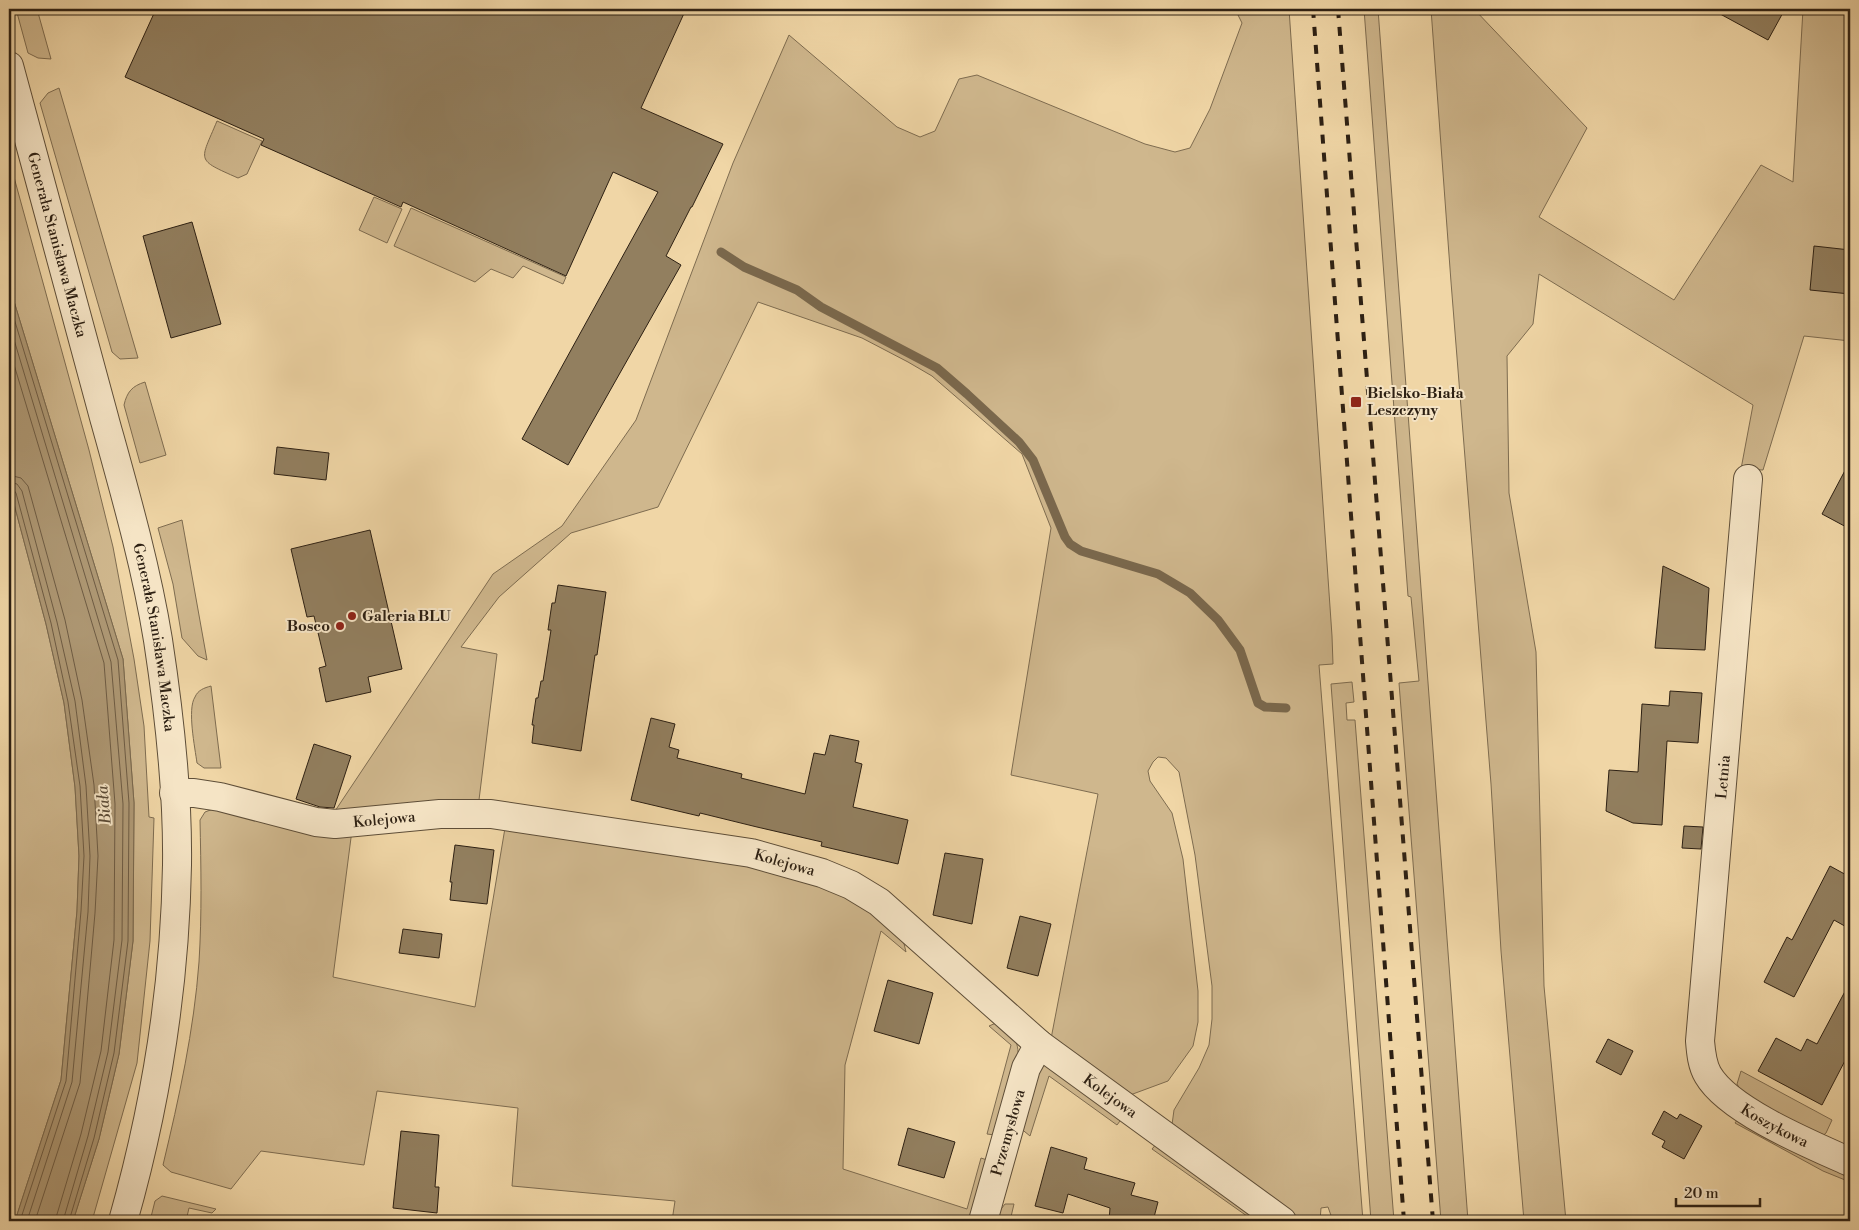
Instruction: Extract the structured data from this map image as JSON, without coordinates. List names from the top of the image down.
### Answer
{
  "streets": {
    "street": [
      "Generała Stanisława Maczka",
      "Letnia",
      "Kolejowa",
      "Koszykowa",
      "Przemysłowa"
    ]
  },
  "crossings": [
    ["Generała Stanisława Maczka", "Kolejowa"],
    ["Letnia", "Koszykowa"],
    ["Kolejowa", "Przemysłowa"]
  ],
  "water": ["Biała"],
  "places": {
    "transit": ["Bielsko-Biała Leszczyny"],
    "other": ["Galeria BLU", "Bosco"]
  },
  "scale_bar": "20 m"
}
